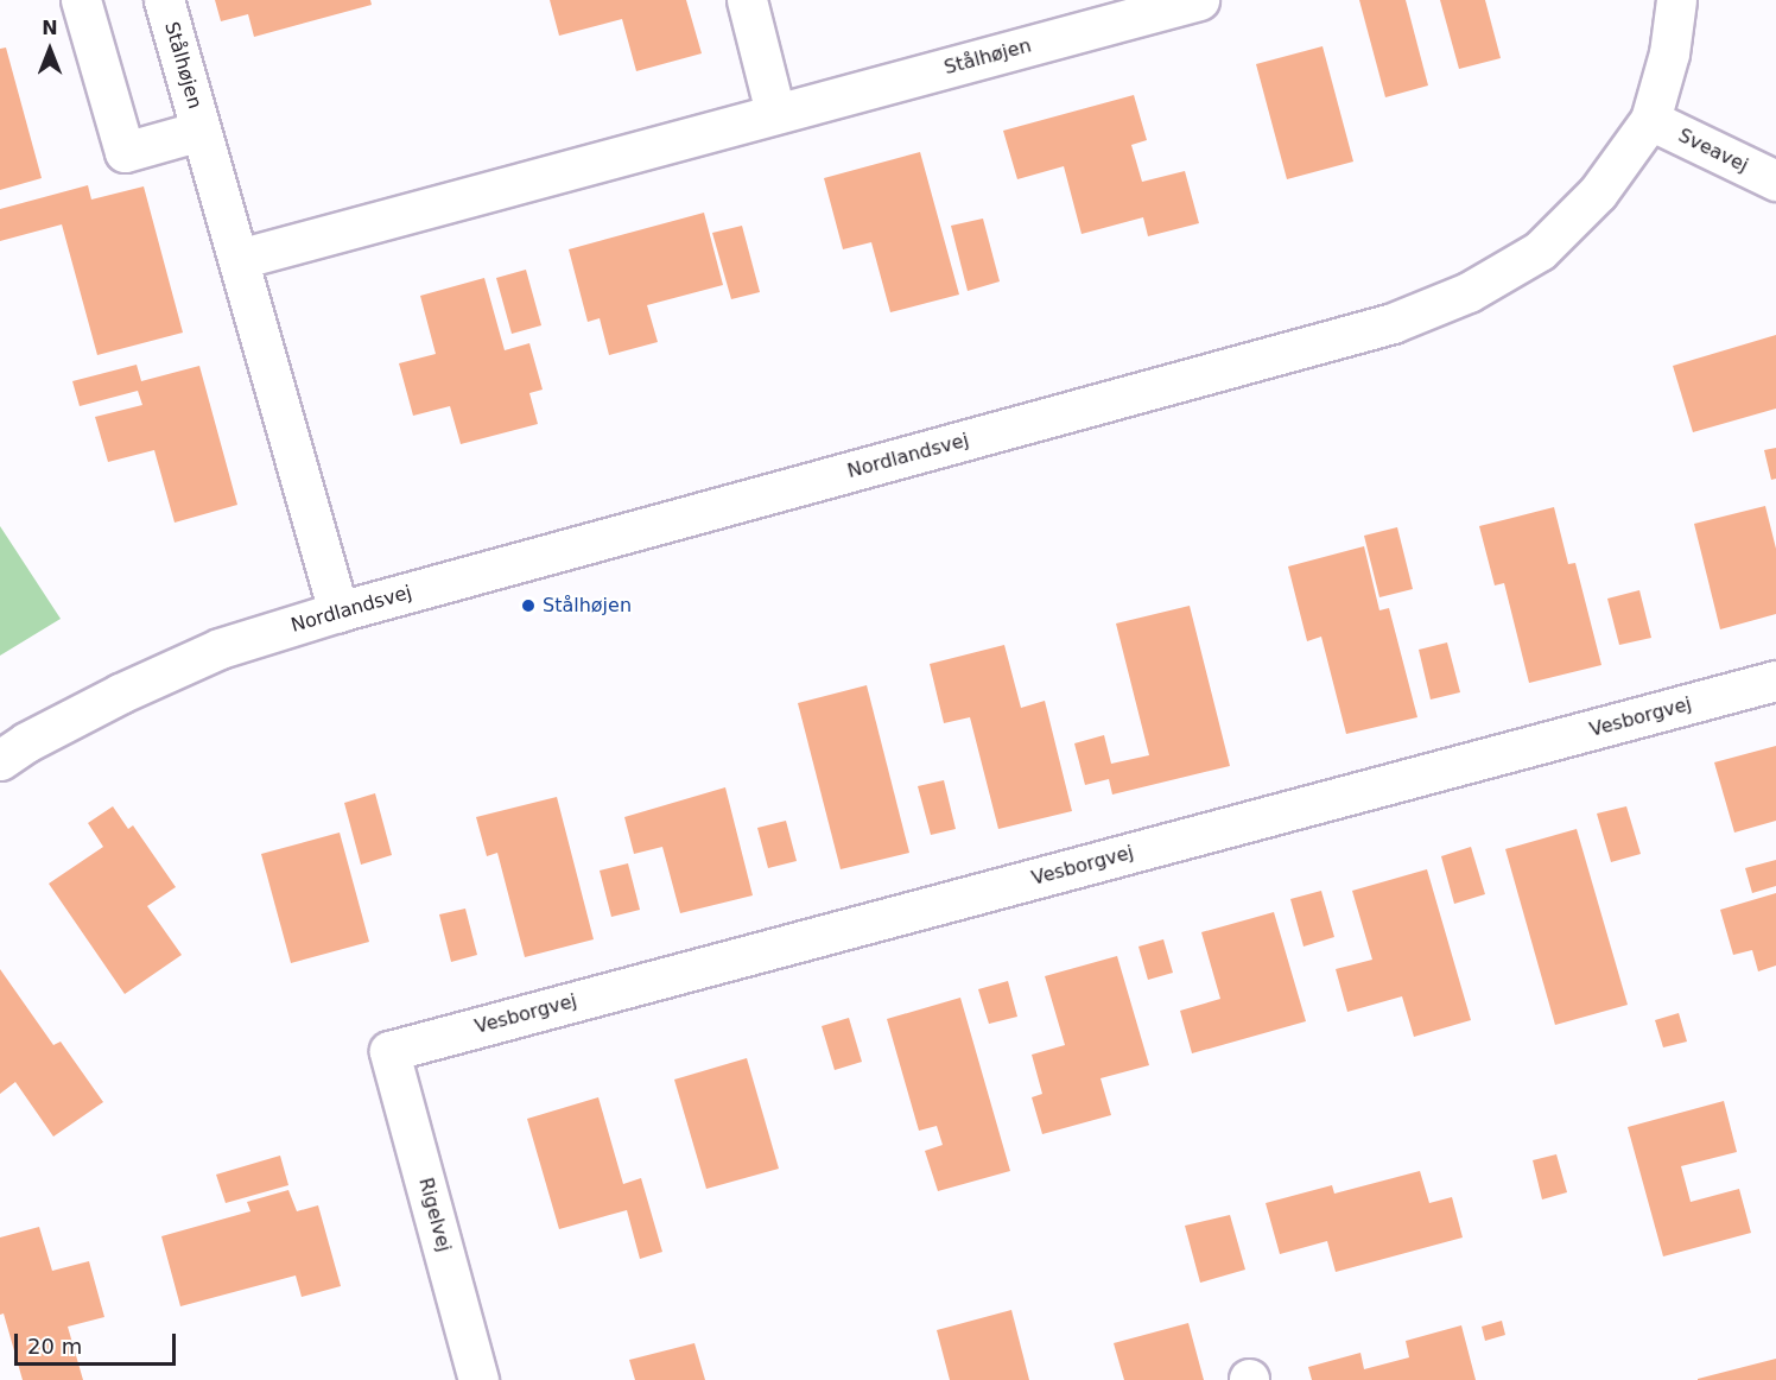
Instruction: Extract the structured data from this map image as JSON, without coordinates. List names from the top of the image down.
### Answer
{
  "streets": {
    "street": [
      "Stålhøjen",
      "Sveavej",
      "Nordlandsvej",
      "Vesborgvej",
      "Rigelvej"
    ]
  },
  "crossings": [
    ["Stålhøjen", "Nordlandsvej"],
    ["Sveavej", "Nordlandsvej"],
    ["Vesborgvej", "Rigelvej"]
  ],
  "places": ["Stålhøjen"],
  "scale_bar": "20 m",
  "north": "top"
}
